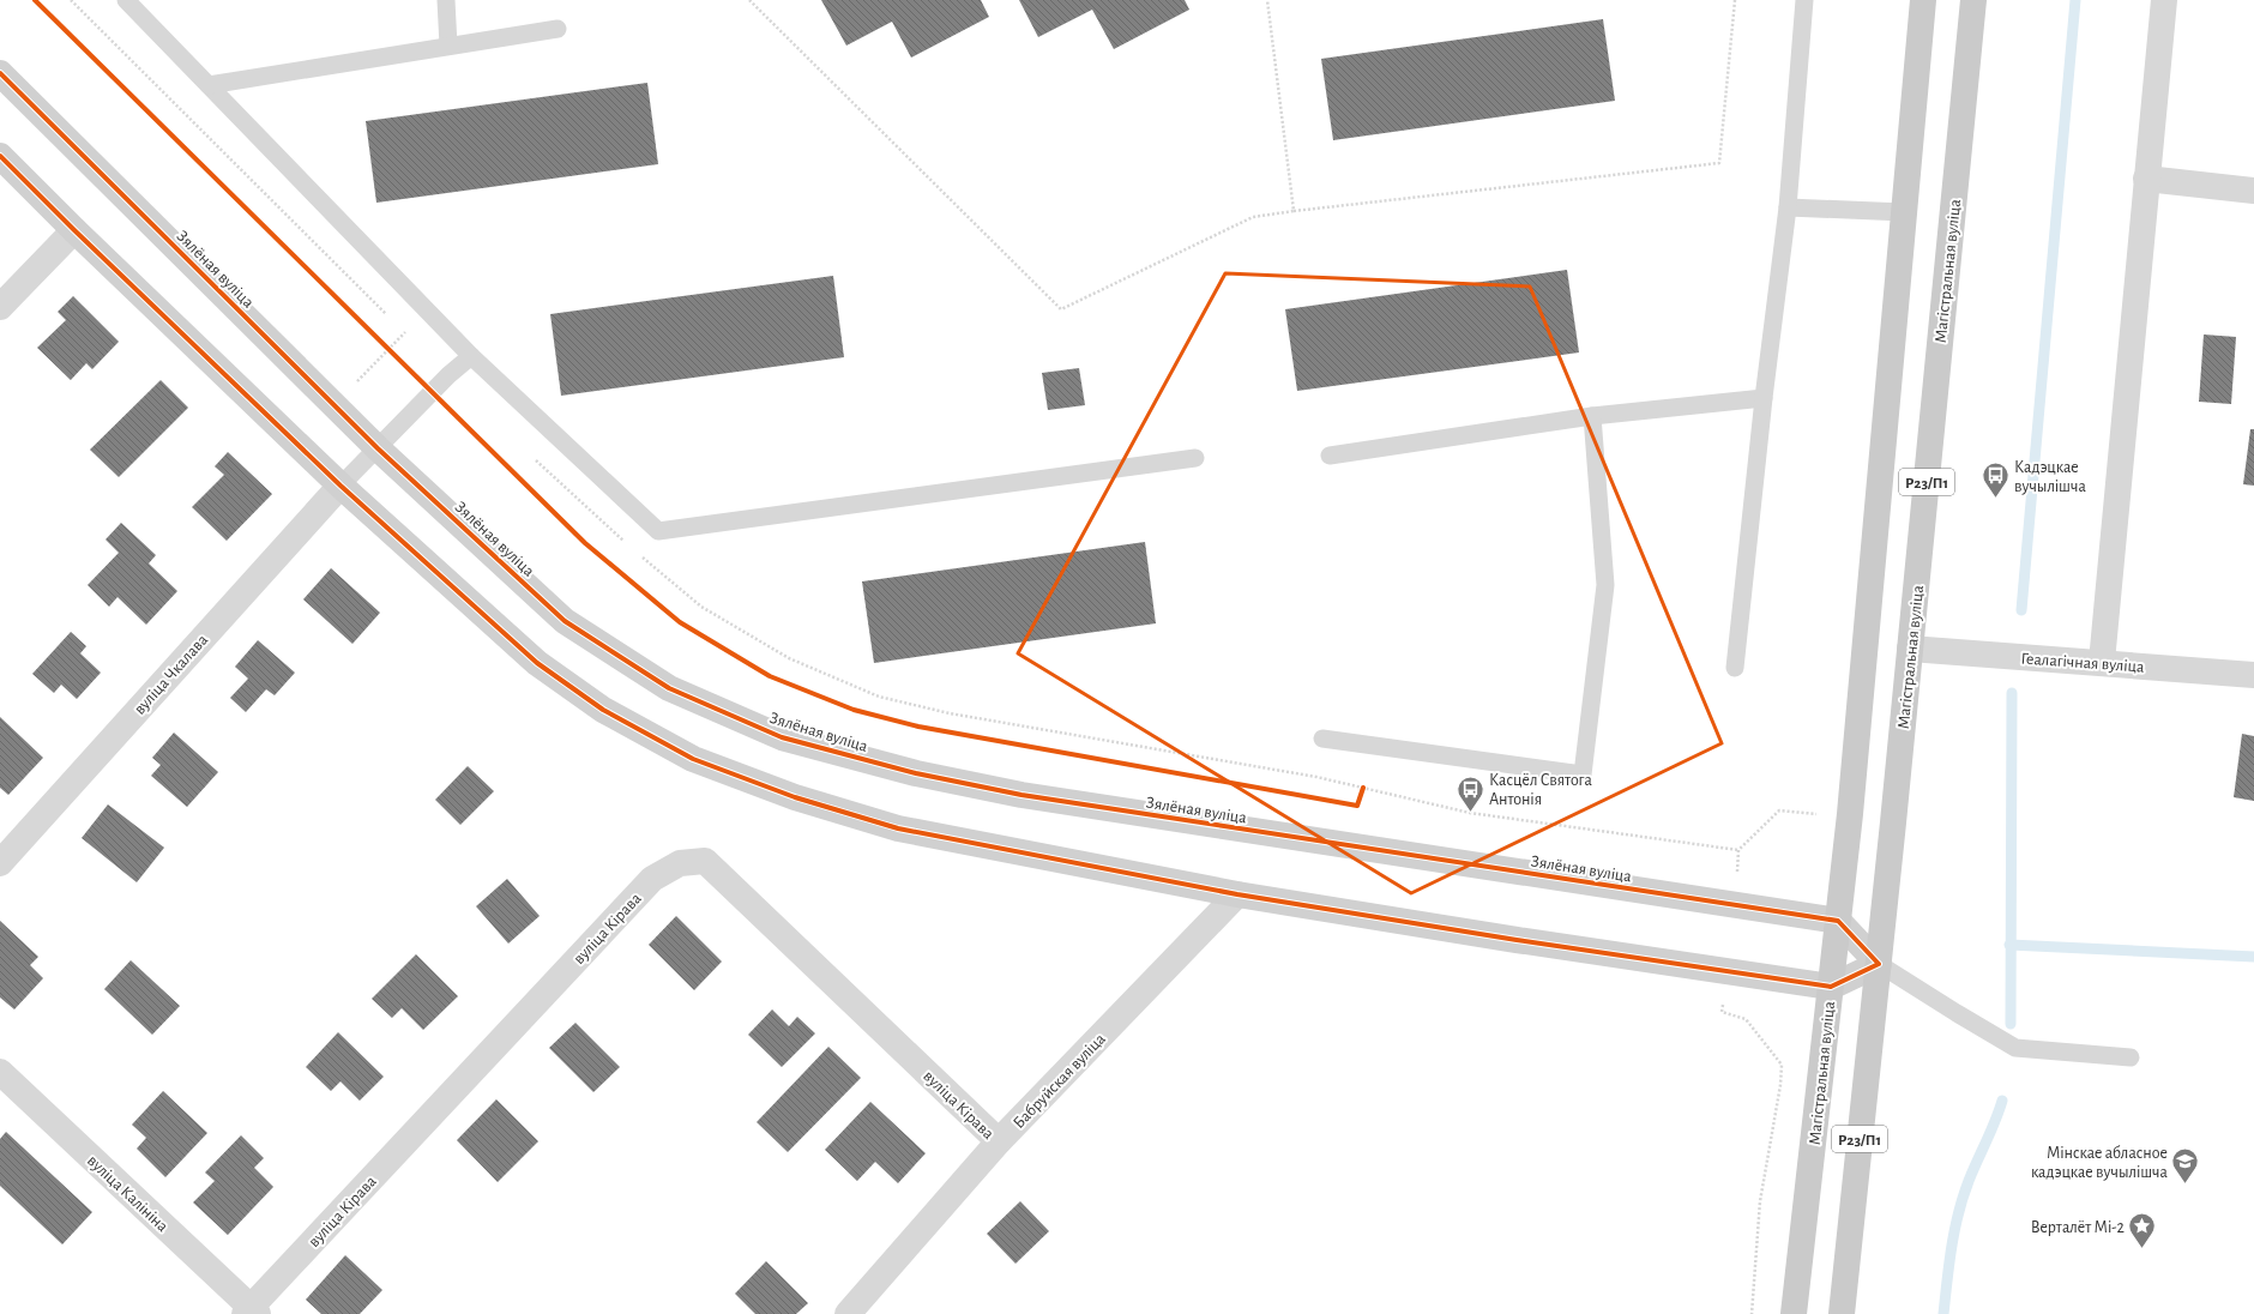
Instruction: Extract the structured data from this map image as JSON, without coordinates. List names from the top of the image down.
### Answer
{
  "streets": {
    "main road": ["Магістральная вуліца", "Р23/П1"],
    "street": [
      "Зялёная вуліца",
      "Геалагічная вуліца",
      "вуліца Чкалава",
      "вуліца Кірава",
      "Бабруйская вуліца",
      "вуліца Калініна"
    ]
  },
  "crossings": [
    ["Зялёная вуліца", "Магістральная вуліца"],
    ["Магістральная вуліца", "Геалагічная вуліца"],
    ["вуліца Кірава", "Бабруйская вуліца"],
    ["вуліца Кірава", "вуліца Калініна"]
  ],
  "places": {
    "bus stop": ["Кадэцкае вучылішча", "Касцёл Святога Антонія"],
    "school or university": ["Мінскае абласное кадэцкае вучылішча"],
    "place": ["Верталёт Мі-2"]
  }
}
